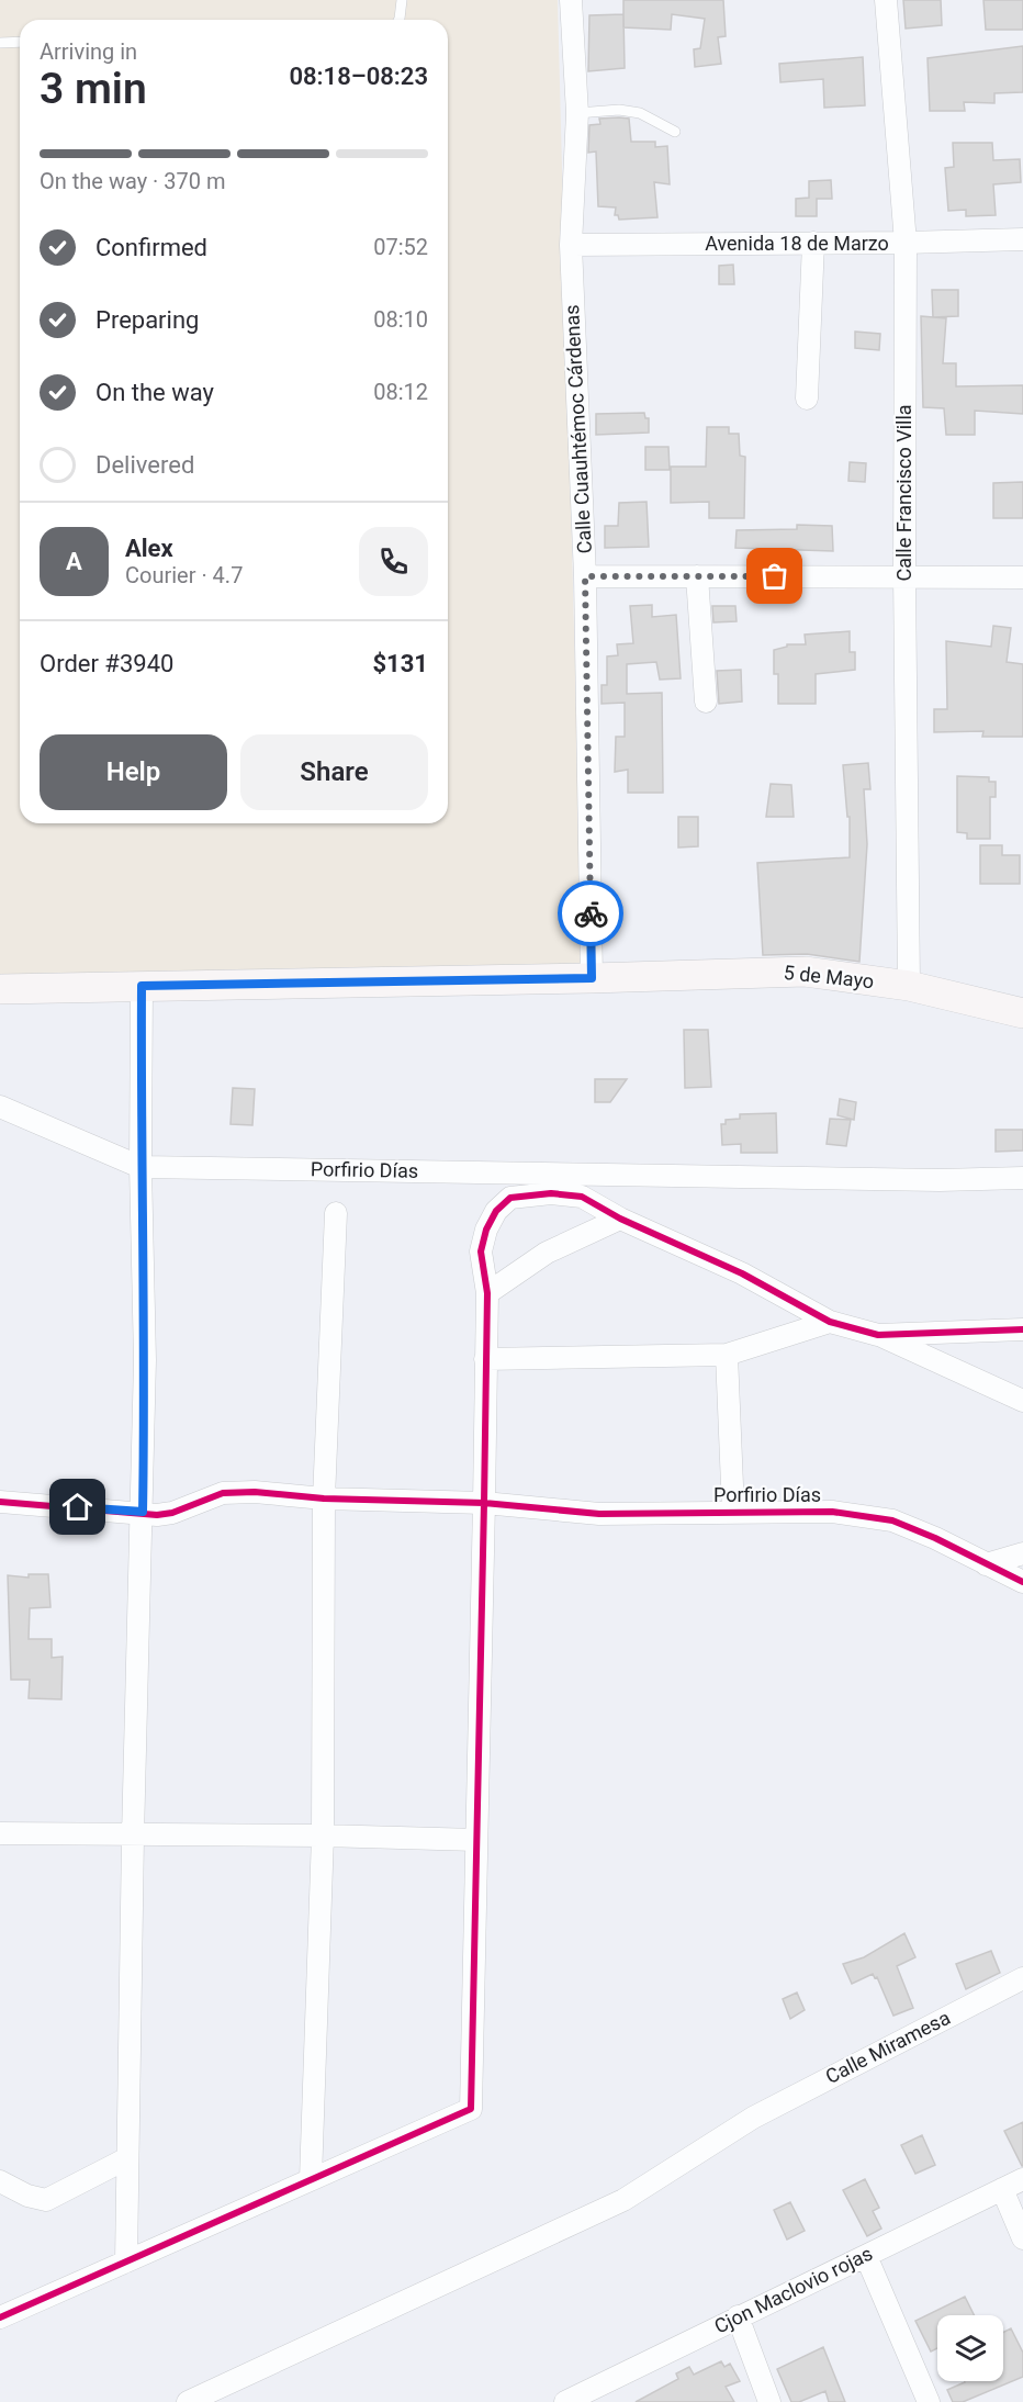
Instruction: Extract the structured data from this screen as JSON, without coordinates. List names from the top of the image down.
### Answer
{
  "streets": {
    "street": [
      "Avenida 18 de Marzo",
      "Calle Cuauhtémoc Cárdenas",
      "Calle Francisco Villa",
      "5 de Mayo",
      "Porfirio Días",
      "Calle Miramesa",
      "Cjon Maclovio rojas"
    ]
  },
  "crossings": [
    ["Avenida 18 de Marzo", "Calle Cuauhtémoc Cárdenas"],
    ["Avenida 18 de Marzo", "Calle Francisco Villa"],
    ["Calle Cuauhtémoc Cárdenas", "5 de Mayo"],
    ["Calle Francisco Villa", "5 de Mayo"]
  ],
  "page": {
    "heading": ["3 min", "Arriving in", "08:18–08:23"],
    "panel": [
      "Alex",
      "Courier · 4.7",
      "Order #3940",
      "$131"
    ],
    "bar": "On the way · 370 m",
    "list": [
      ["Confirmed", "07:52"],
      ["Preparing", "08:10"],
      ["On the way", "08:12"],
      "Delivered"
    ],
    "round": "A",
    "buttons": ["Help", "Share"]
  }
}
